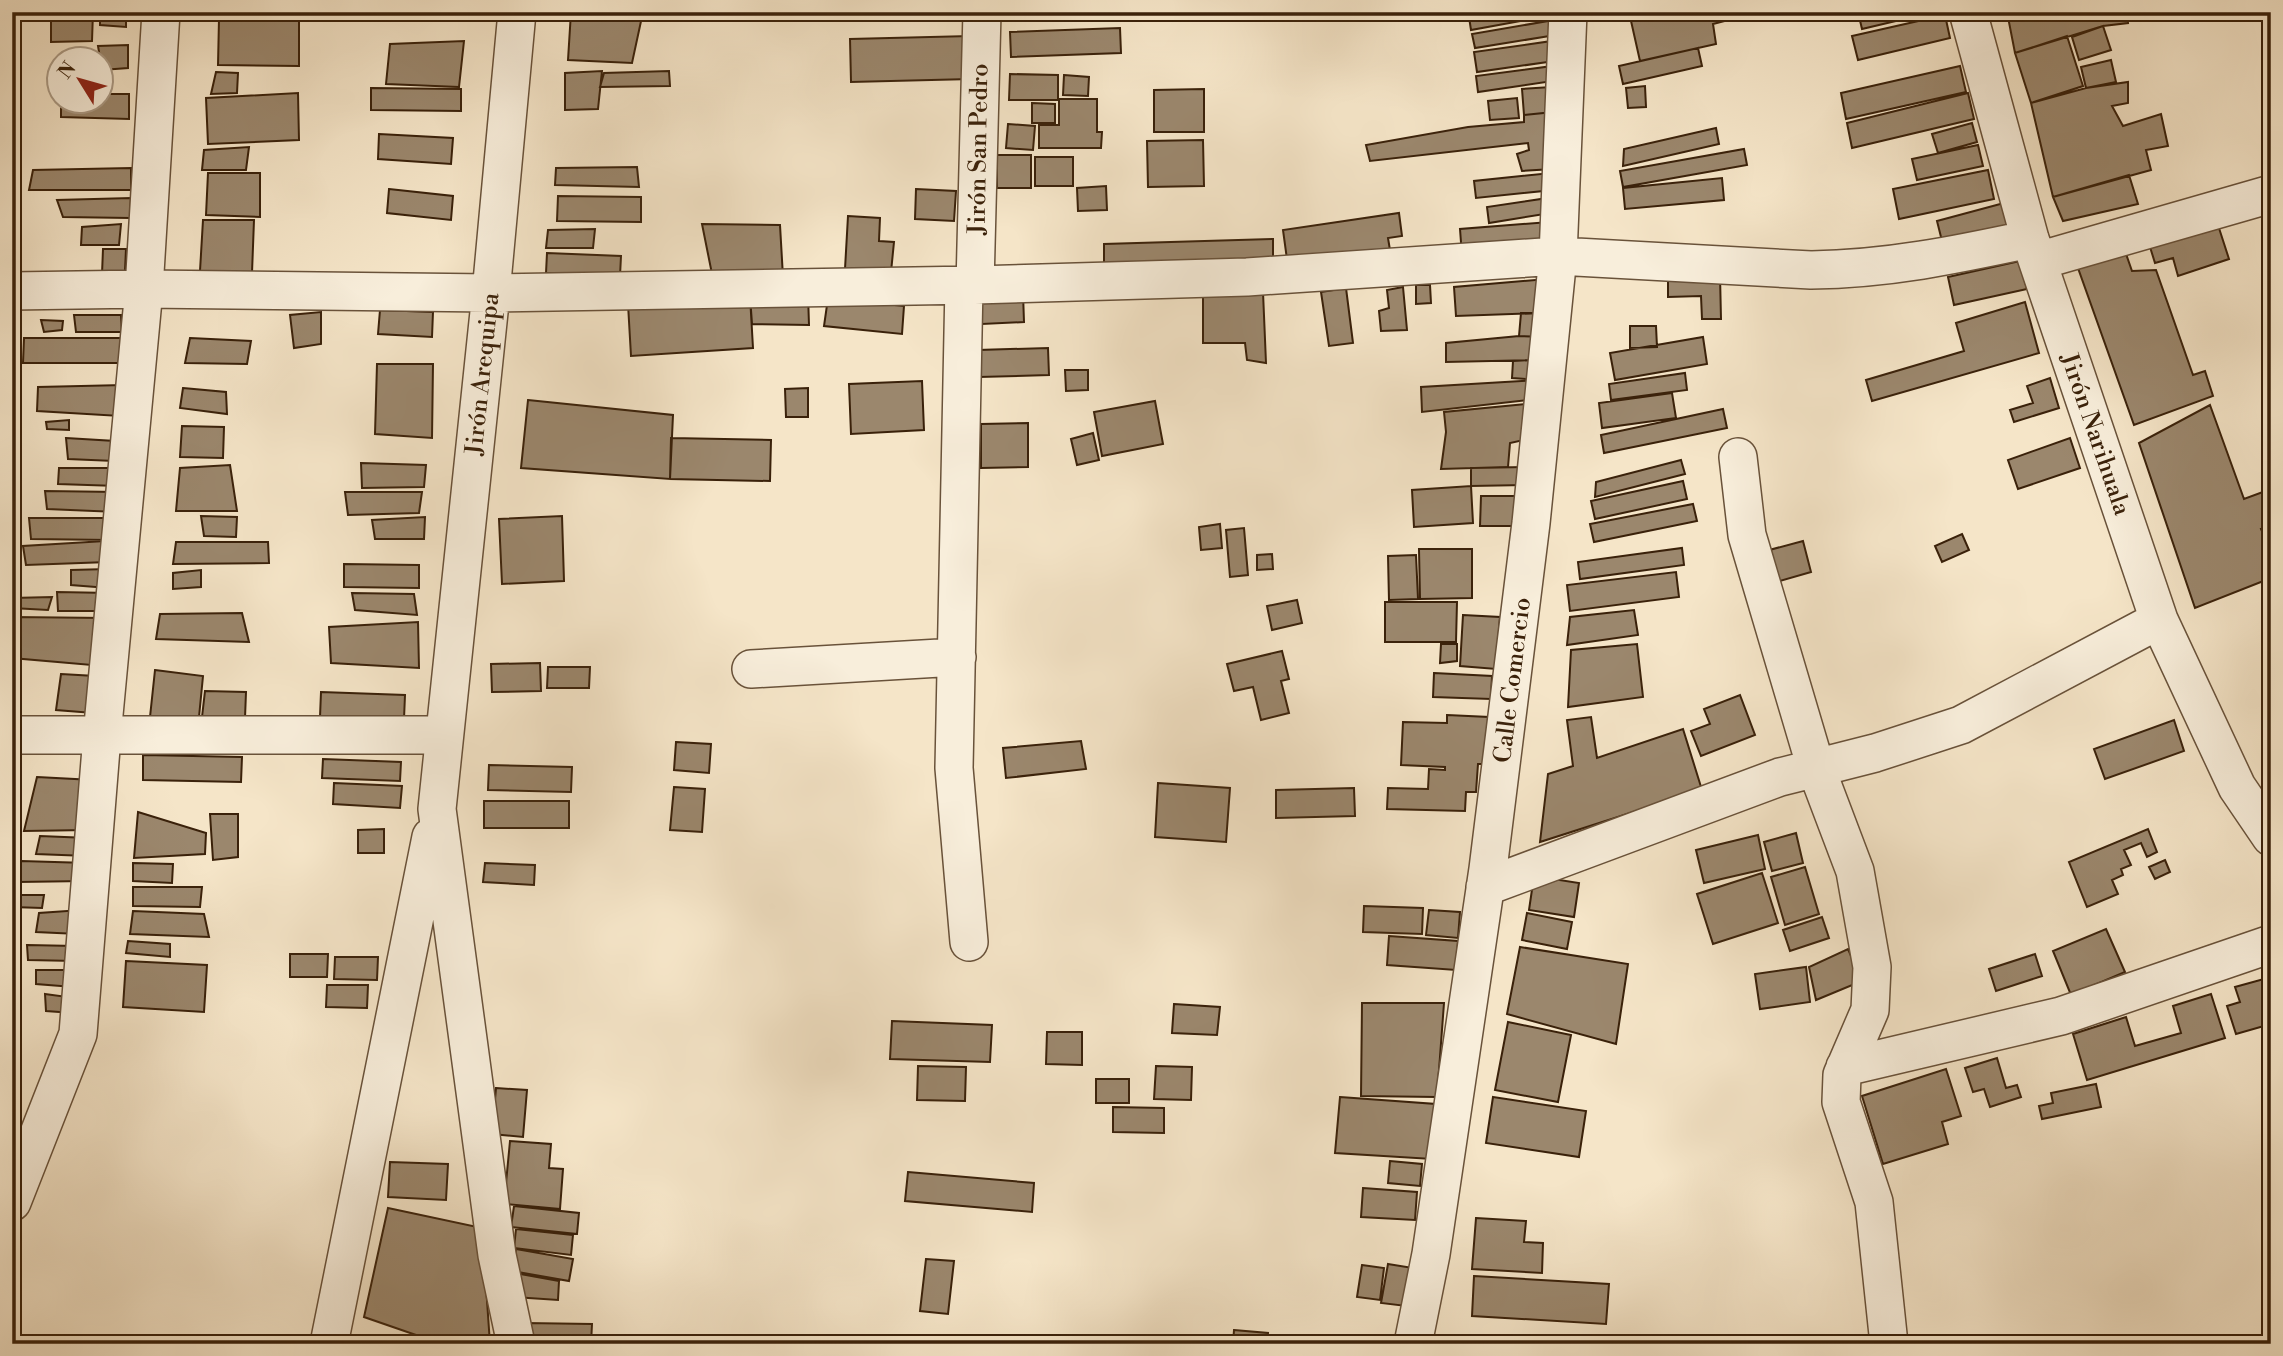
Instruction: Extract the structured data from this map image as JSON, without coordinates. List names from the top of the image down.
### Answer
{
  "streets": {
    "street": [
      "Jirón San Pedro",
      "Jirón Arequipa",
      "Jirón Narihuala",
      "Calle Comercio"
    ]
  },
  "north": "top left"
}
